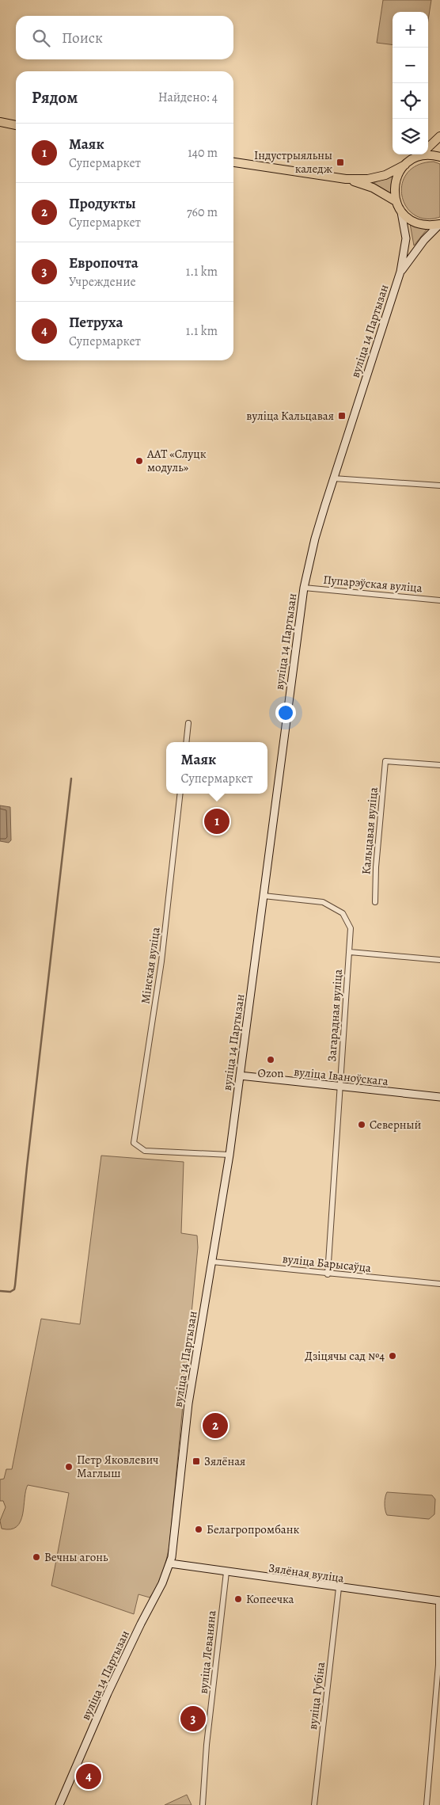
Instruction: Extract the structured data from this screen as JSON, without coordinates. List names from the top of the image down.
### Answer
{
  "streets": {
    "main road": ["вуліца 14 Партызан", "вуліца Іваноўскага", "Зялёная вуліца"],
    "street": [
      "Пупарэўская вуліца",
      "Кальцавая вуліца",
      "Мінская вуліца",
      "Загарадная вуліца",
      "вуліца Барысаўца",
      "вуліца Леваняна",
      "вуліца Губіна"
    ]
  },
  "crossings": [
    ["вуліца 14 Партызан", "Пупарэўская вуліца"],
    ["вуліца 14 Партызан", "Мінская вуліца"],
    ["вуліца 14 Партызан", "Загарадная вуліца"],
    ["вуліца 14 Партызан", "вуліца Іваноўскага"],
    ["вуліца 14 Партызан", "вуліца Барысаўца"],
    ["вуліца 14 Партызан", "Зялёная вуліца"],
    ["Загарадная вуліца", "вуліца Іваноўскага"],
    ["Загарадная вуліца", "вуліца Барысаўца"],
    ["Зялёная вуліца", "вуліца Леваняна"],
    ["Зялёная вуліца", "вуліца Губіна"]
  ],
  "places": {
    "transit": ["Індустрыяльны каледж", "вуліца Кальцавая", "Зялёная"],
    "other": [
      "ААТ «Слуцк модуль»",
      "Ozon",
      "Северный",
      "Дзіцячы сад №4",
      "Петр Яковлевич Маглыш",
      "Белагропромбанк",
      "Вечны агонь",
      "Копеечка"
    ]
  },
  "page": {
    "map_buttons": ["+", "−"],
    "search": "Поиск",
    "heading": ["Рядом", "Найдено: 4"],
    "list": [
      {
        "mark": "1",
        "name": "Маяк",
        "note": "Супермаркет",
        "value": "140 m"
      },
      {
        "mark": "2",
        "name": "Продукты",
        "note": "Супермаркет",
        "value": "760 m"
      },
      {
        "mark": "3",
        "name": "Европочта",
        "note": "Учреждение",
        "value": "1.1 km"
      },
      {
        "mark": "4",
        "name": "Петруха",
        "note": "Супермаркет",
        "value": "1.1 km"
      }
    ],
    "popup": ["Маяк", "Супермаркет"],
    "pins": [
      "1",
      "2",
      "3",
      "4"
    ]
  }
}
